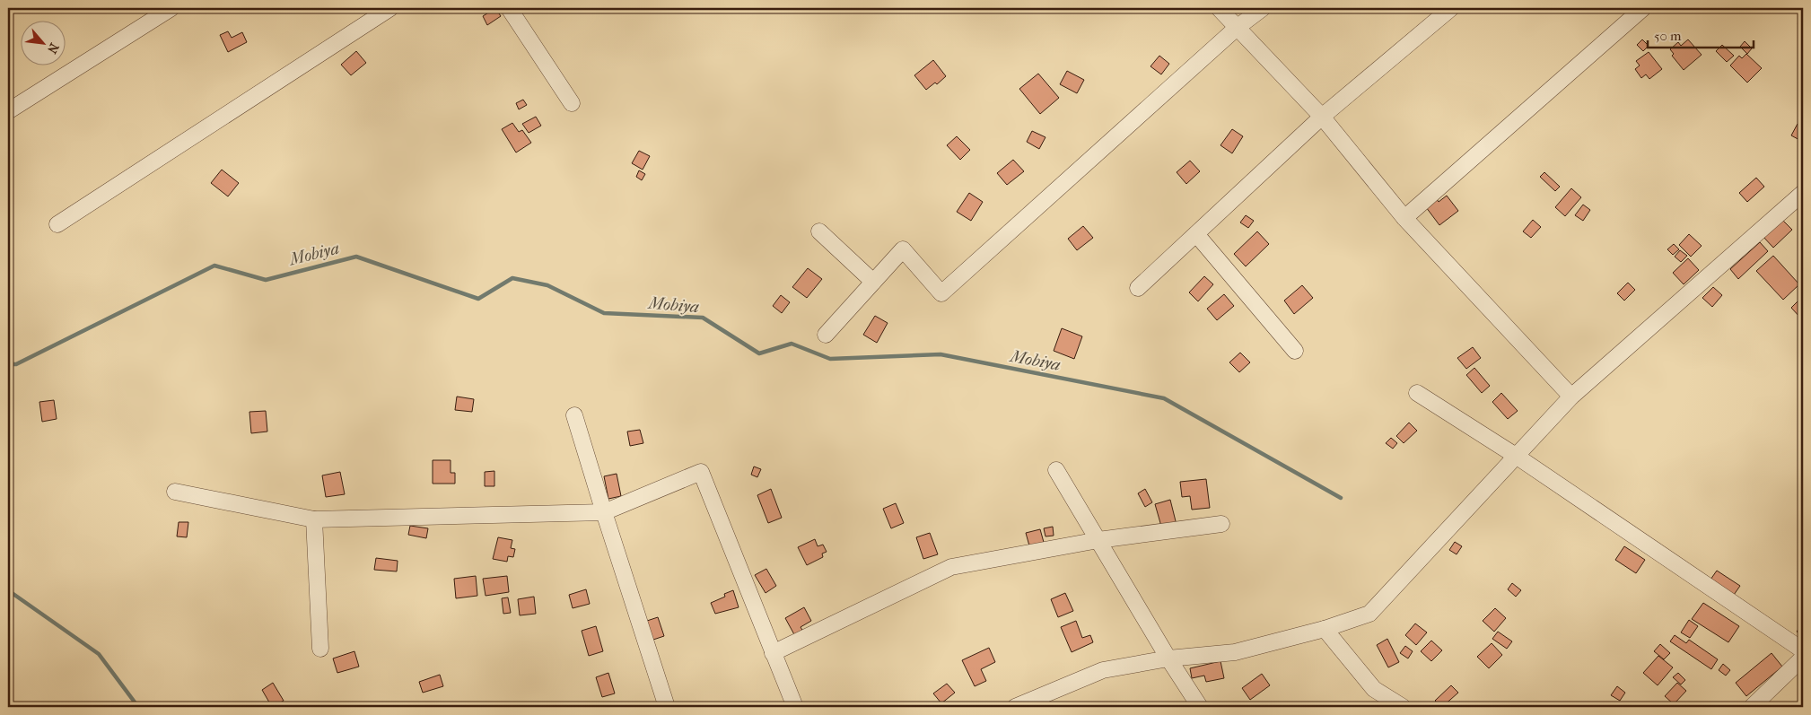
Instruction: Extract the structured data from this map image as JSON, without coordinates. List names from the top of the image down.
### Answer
{
  "water": ["Mobiya"],
  "scale_bar": "50 m",
  "north": "bottom right"
}
